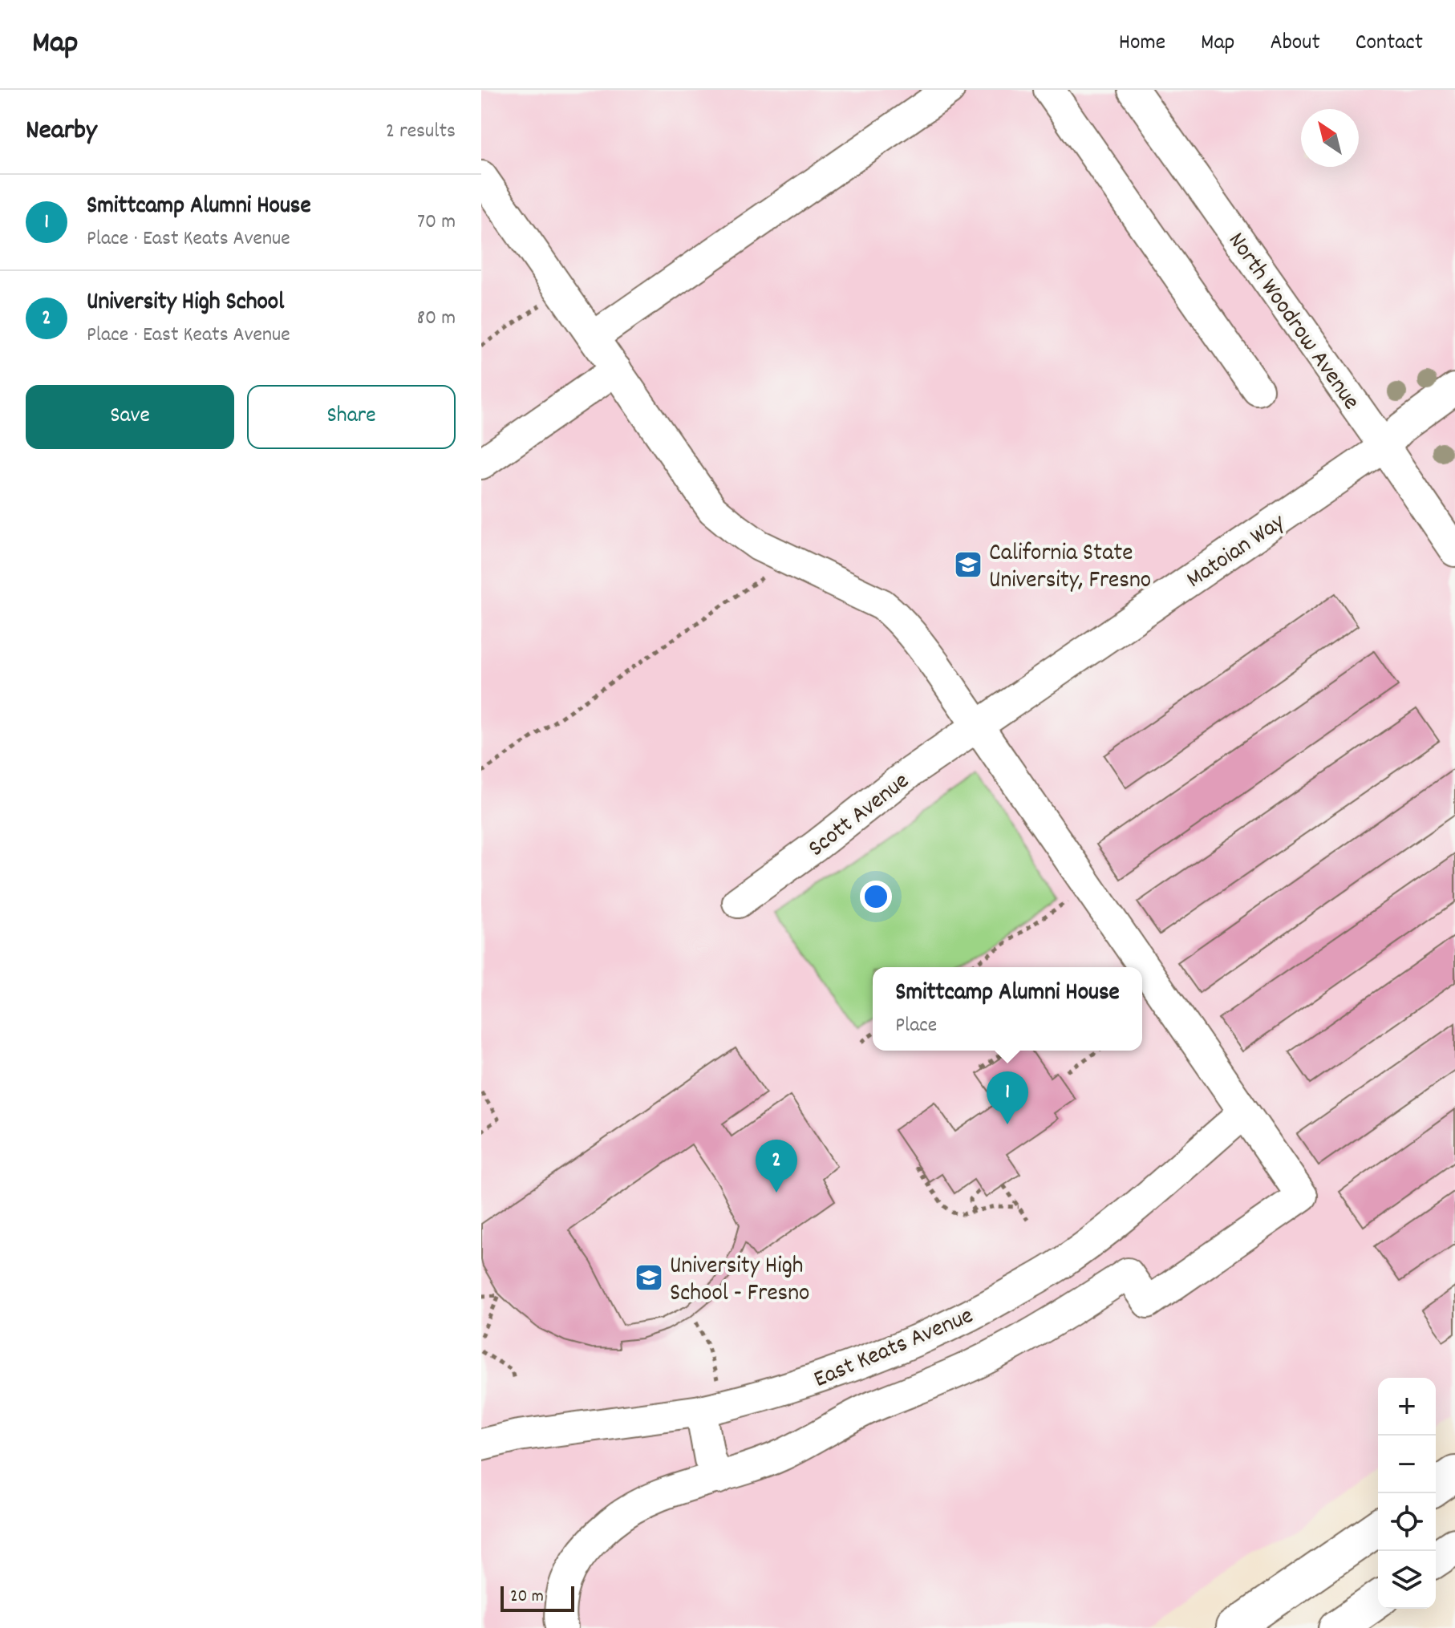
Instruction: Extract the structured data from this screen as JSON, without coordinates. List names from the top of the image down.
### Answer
{
  "streets": {
    "street": [
      "North Woodrow Avenue",
      "Matoian Way",
      "Scott Avenue",
      "East Keats Avenue"
    ]
  },
  "crossings": [
    ["North Woodrow Avenue", "Matoian Way"],
    ["Matoian Way", "Scott Avenue"]
  ],
  "places": {
    "school or university": ["California State University, Fresno", "University High School - Fresno"]
  },
  "scale_bar": "20 m",
  "north": "top left",
  "page": {
    "header": "Map",
    "nav": [
      "Home",
      "Map",
      "About",
      "Contact"
    ],
    "heading": ["Nearby", "2 results"],
    "list": [
      {
        "mark": "1",
        "name": "Smittcamp Alumni House",
        "note": "Place · East Keats Avenue",
        "value": "70 m"
      },
      {
        "mark": "2",
        "name": "University High School",
        "note": "Place · East Keats Avenue",
        "value": "80 m"
      }
    ],
    "buttons": ["Save", "Share"],
    "popup": ["Smittcamp Alumni House", "Place"],
    "pins": ["1", "2"],
    "map_buttons": ["+", "−"],
    "scale": "20 m"
  }
}
